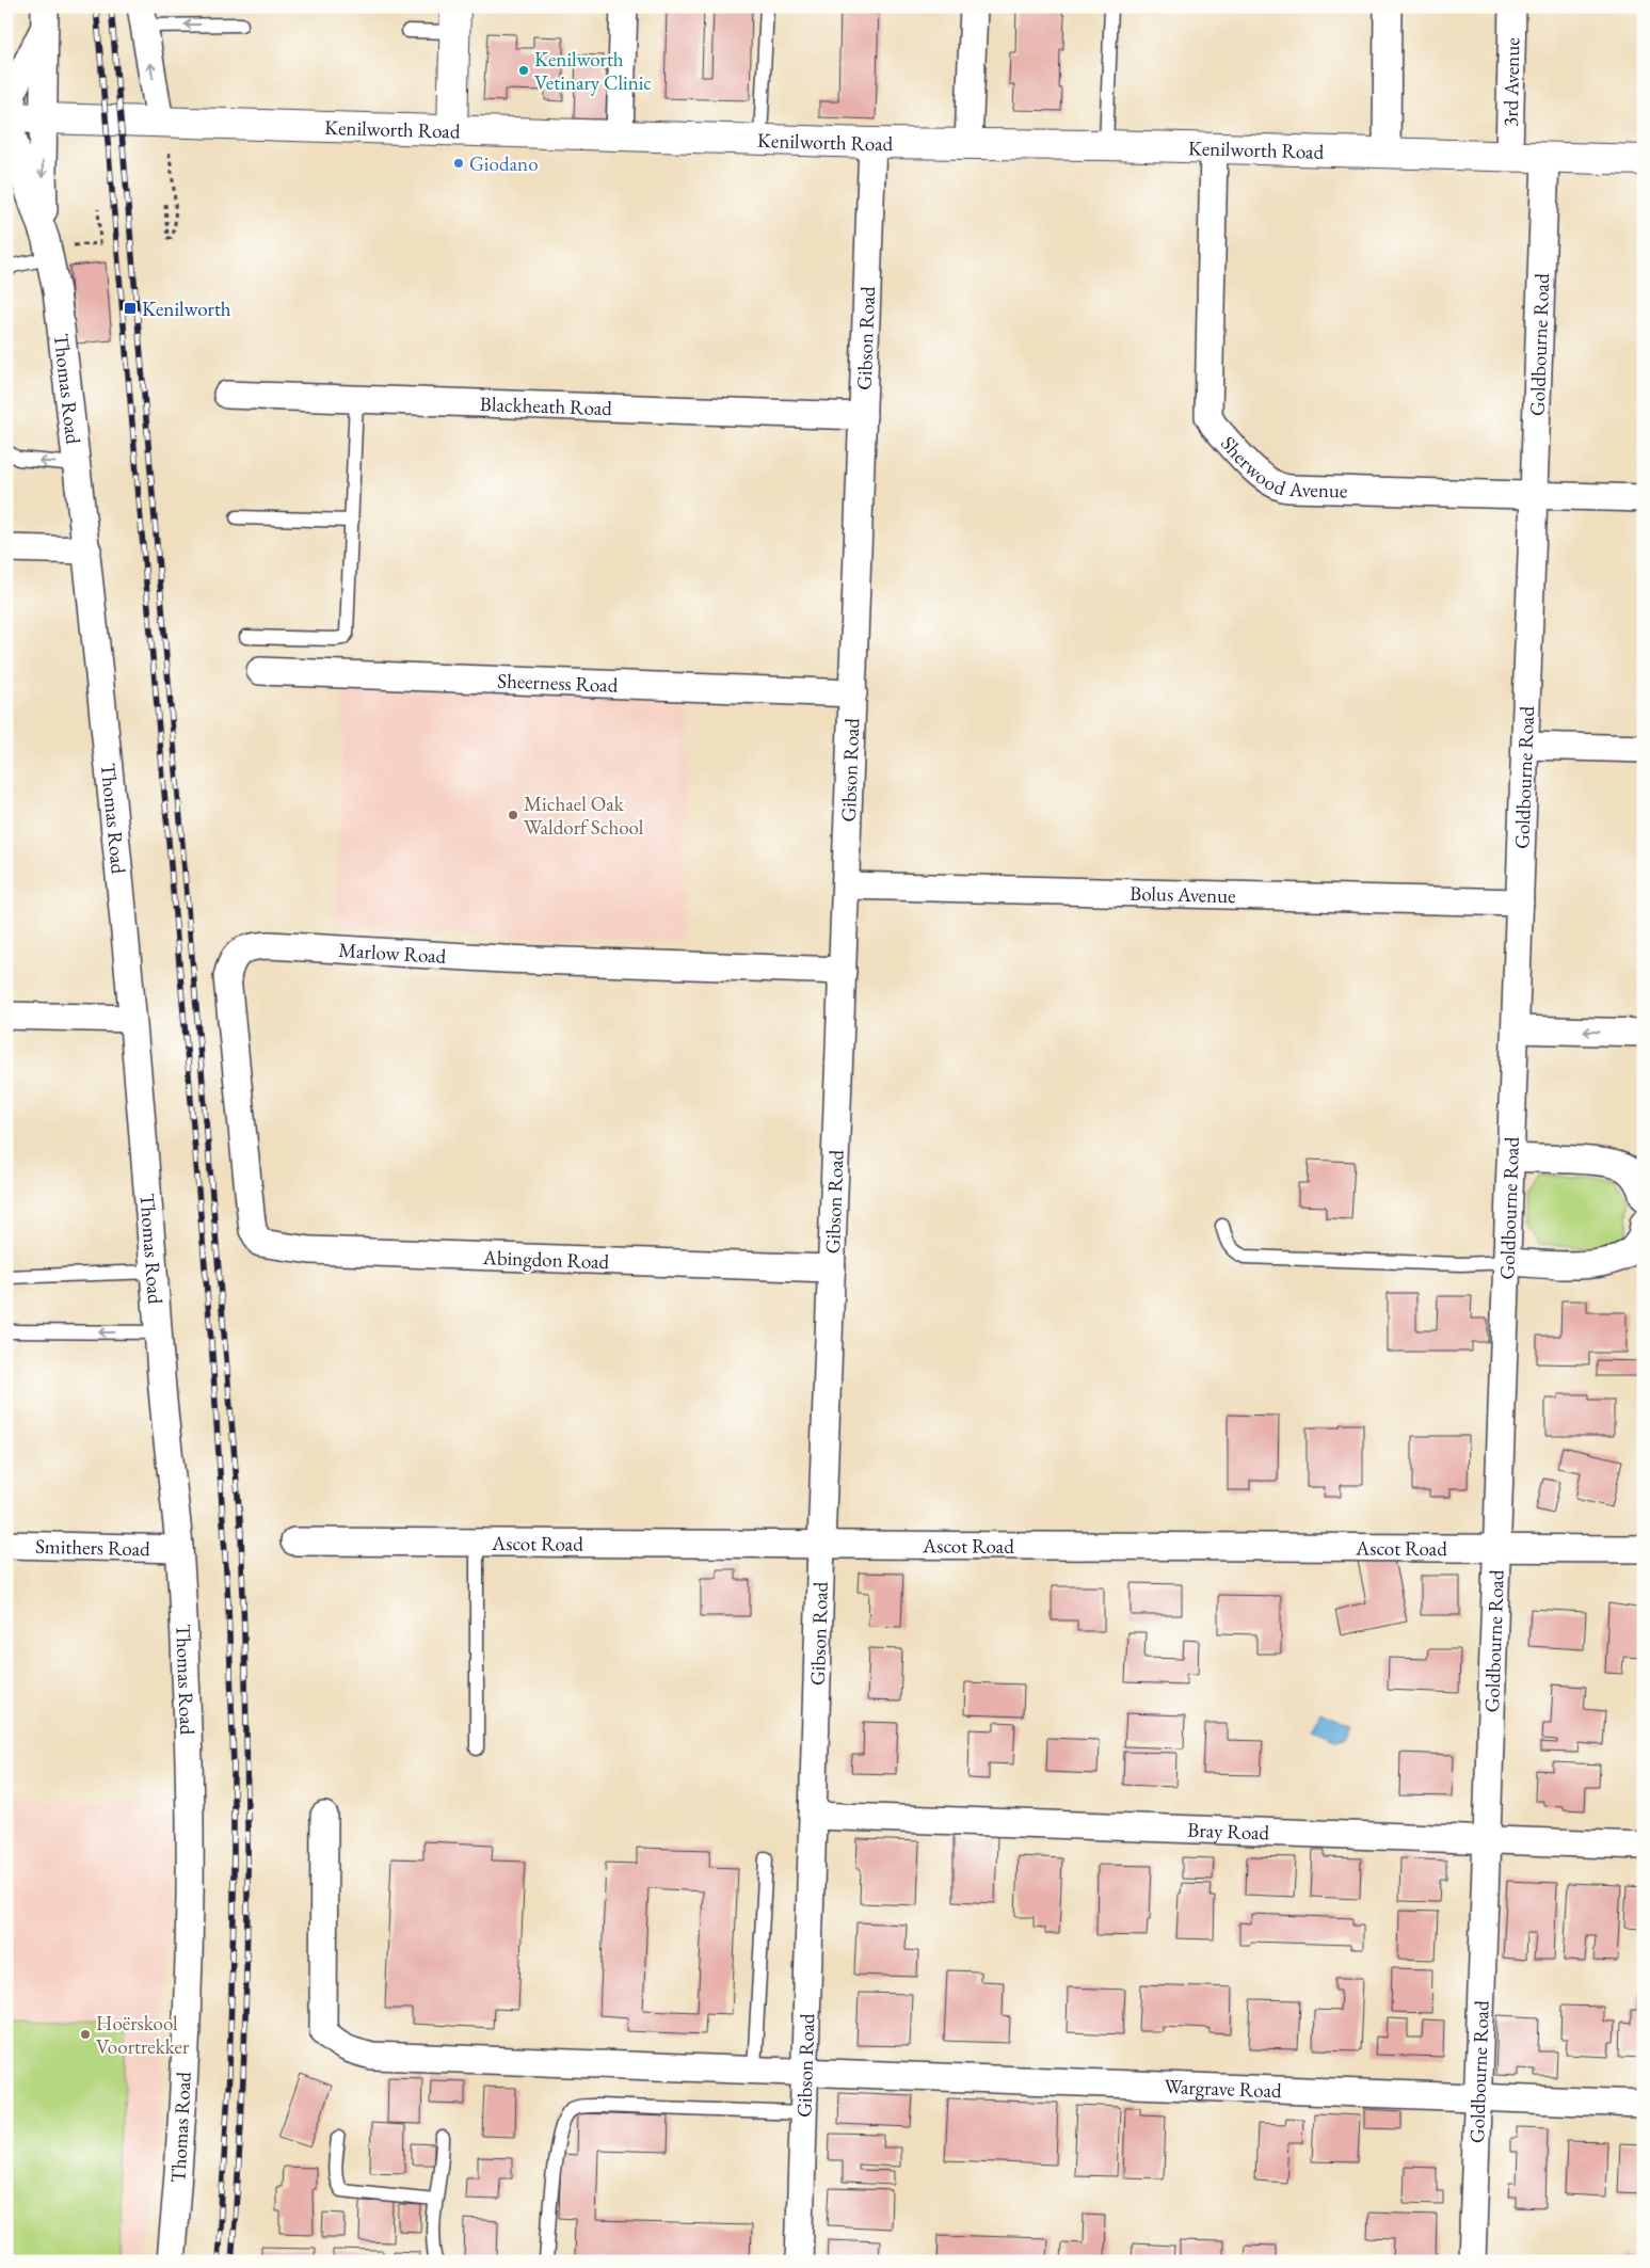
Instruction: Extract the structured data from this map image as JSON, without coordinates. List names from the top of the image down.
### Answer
{
  "streets": {
    "street": [
      "3rd Avenue",
      "Kenilworth Road",
      "Gibson Road",
      "Goldbourne Road",
      "Thomas Road",
      "Blackheath Road",
      "Sherwood Avenue",
      "Sheerness Road",
      "Bolus Avenue",
      "Marlow Road",
      "Abingdon Road",
      "Ascot Road",
      "Smithers Road",
      "Bray Road",
      "Wargrave Road"
    ]
  },
  "crossings": [
    ["3rd Avenue", "Kenilworth Road"],
    ["Kenilworth Road", "Gibson Road"],
    ["Kenilworth Road", "Goldbourne Road"],
    ["Kenilworth Road", "Thomas Road"],
    ["Kenilworth Road", "Sherwood Avenue"],
    ["Gibson Road", "Blackheath Road"],
    ["Gibson Road", "Sheerness Road"],
    ["Gibson Road", "Bolus Avenue"],
    ["Gibson Road", "Marlow Road"],
    ["Gibson Road", "Abingdon Road"],
    ["Gibson Road", "Ascot Road"],
    ["Gibson Road", "Bray Road"],
    ["Gibson Road", "Wargrave Road"],
    ["Goldbourne Road", "Sherwood Avenue"],
    ["Goldbourne Road", "Bolus Avenue"],
    ["Goldbourne Road", "Ascot Road"],
    ["Goldbourne Road", "Bray Road"],
    ["Goldbourne Road", "Wargrave Road"],
    ["Thomas Road", "Smithers Road"],
    ["Marlow Road", "Abingdon Road"]
  ],
  "places": {
    "other": [
      "Kenilworth Vetinary Clinic",
      "Giodano",
      "Michael Oak Waldorf School",
      "Hoërskool Voortrekker"
    ],
    "transit": ["Kenilworth"]
  }
}
